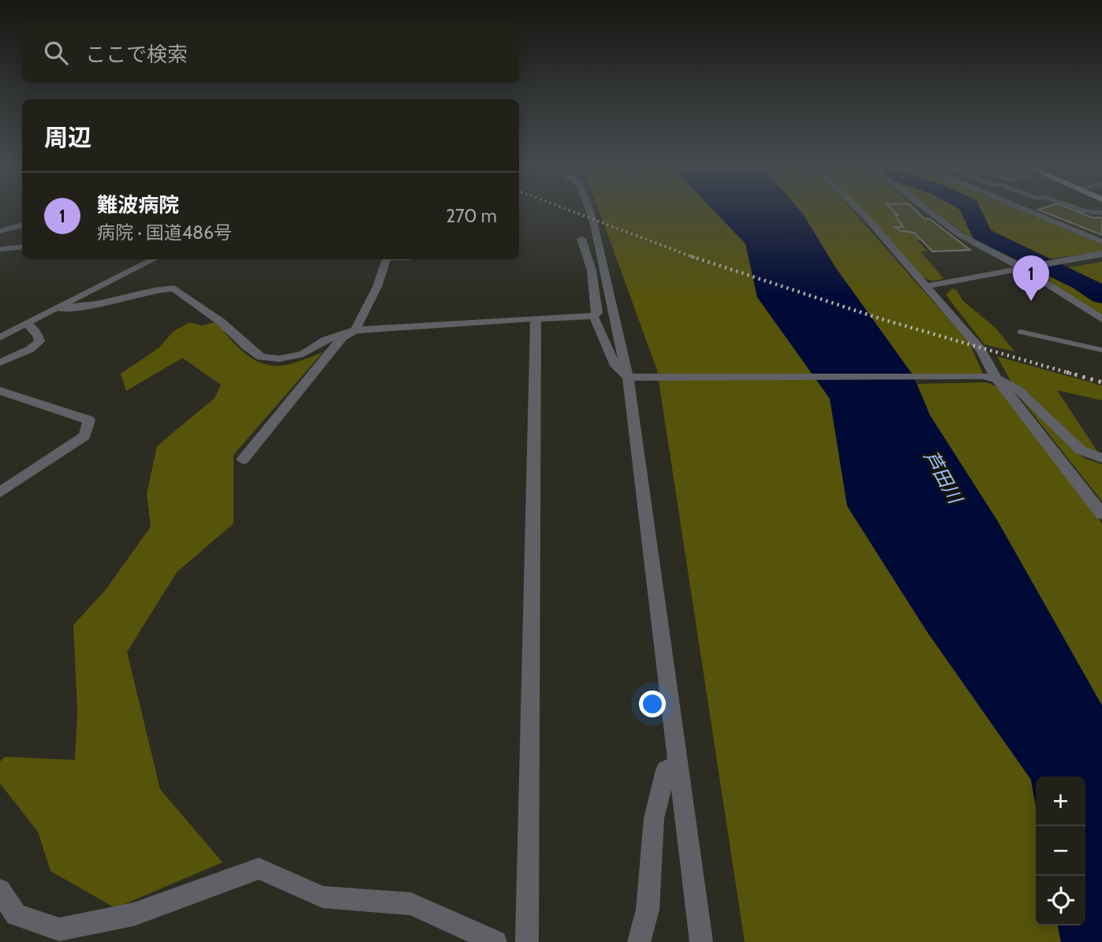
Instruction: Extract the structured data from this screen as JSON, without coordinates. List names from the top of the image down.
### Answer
{
  "water": ["芦田川"],
  "page": {
    "search": "ここで検索",
    "heading": "周辺",
    "list": [
      {
        "mark": "1",
        "name": "難波病院",
        "note": "病院 · 国道486号",
        "value": "270 m"
      }
    ],
    "pins": "1",
    "map_buttons": ["+", "−"]
  }
}
